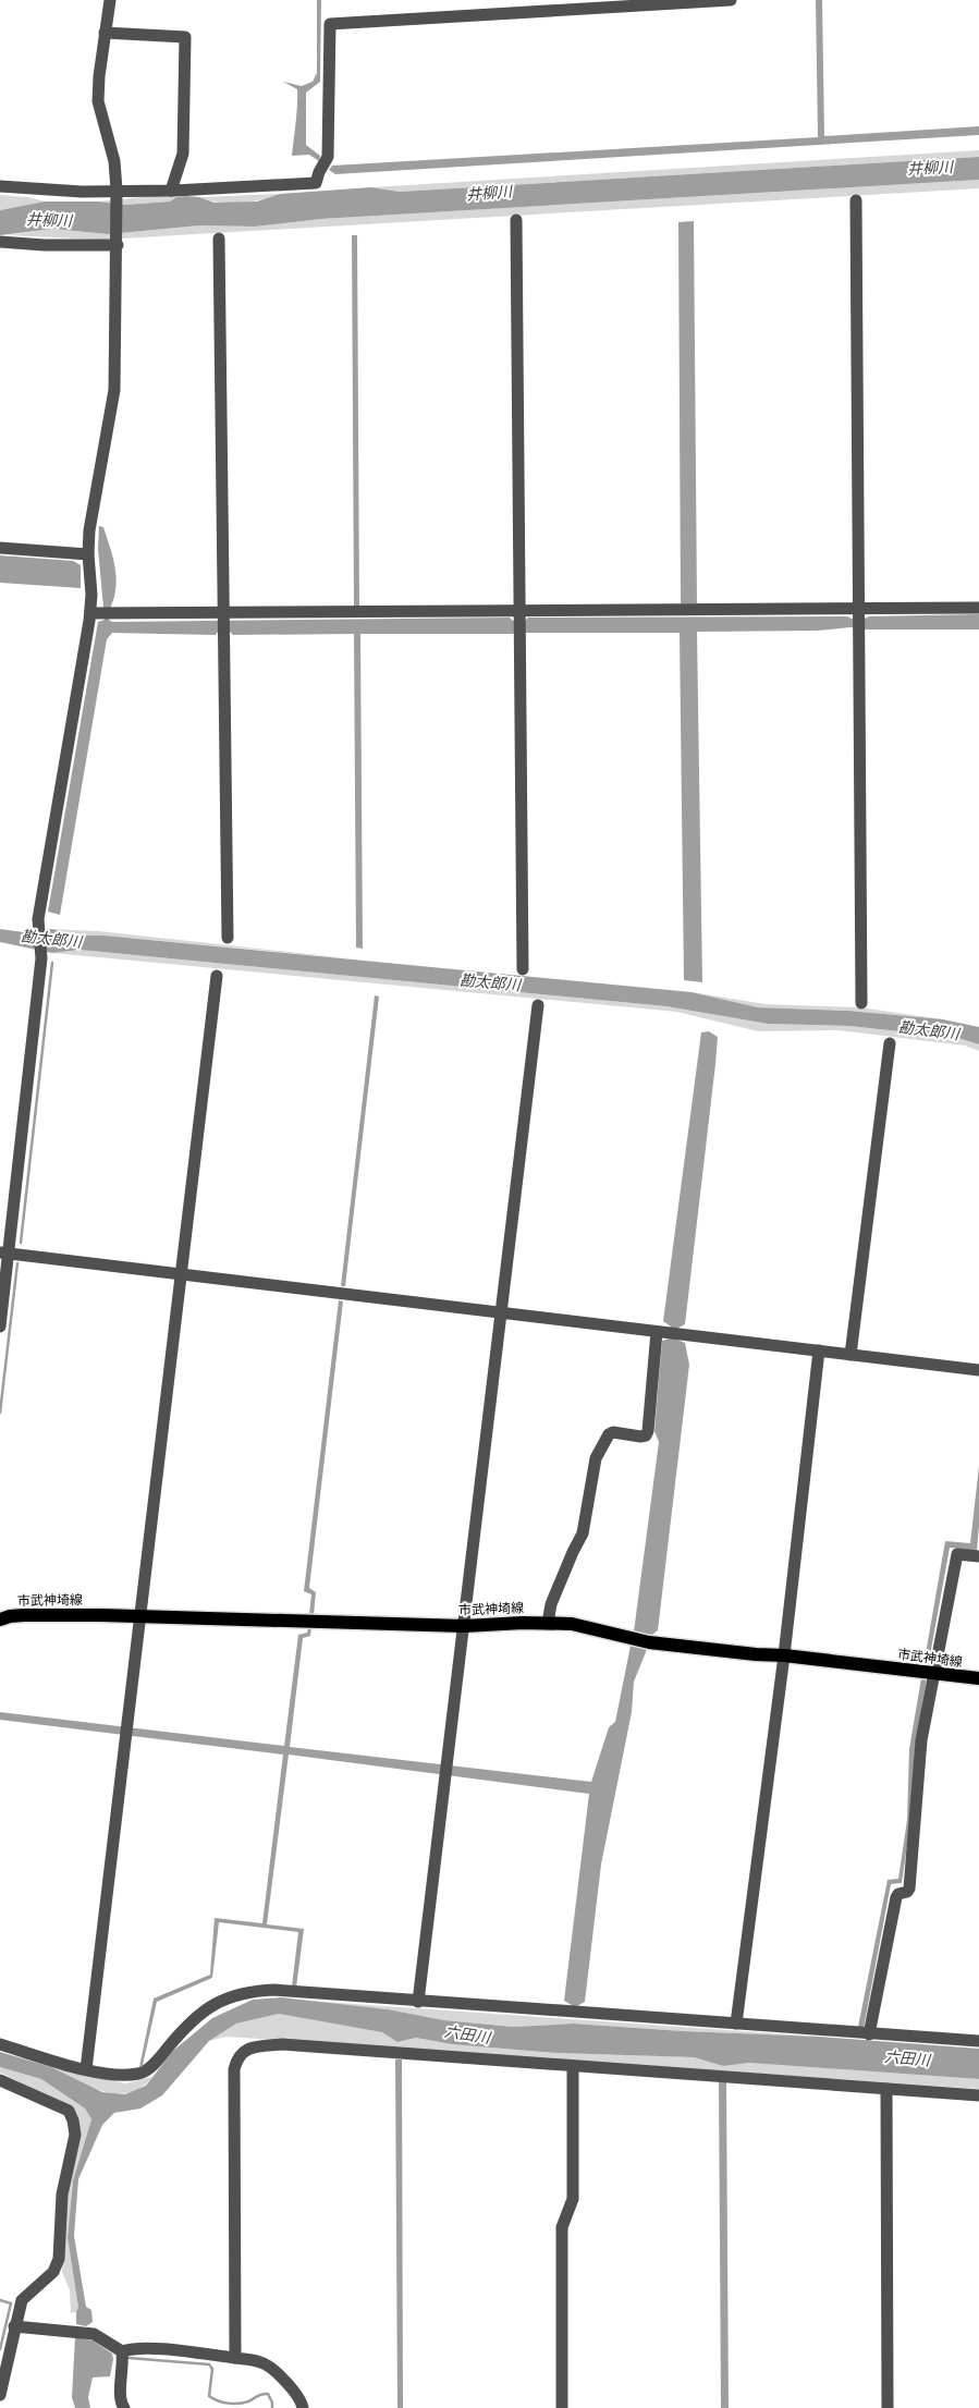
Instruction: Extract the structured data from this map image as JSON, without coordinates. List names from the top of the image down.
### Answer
{
  "streets": {
    "main road": ["市武神埼線"]
  },
  "water": ["井柳川", "勘太郎川", "六田川"]
}
